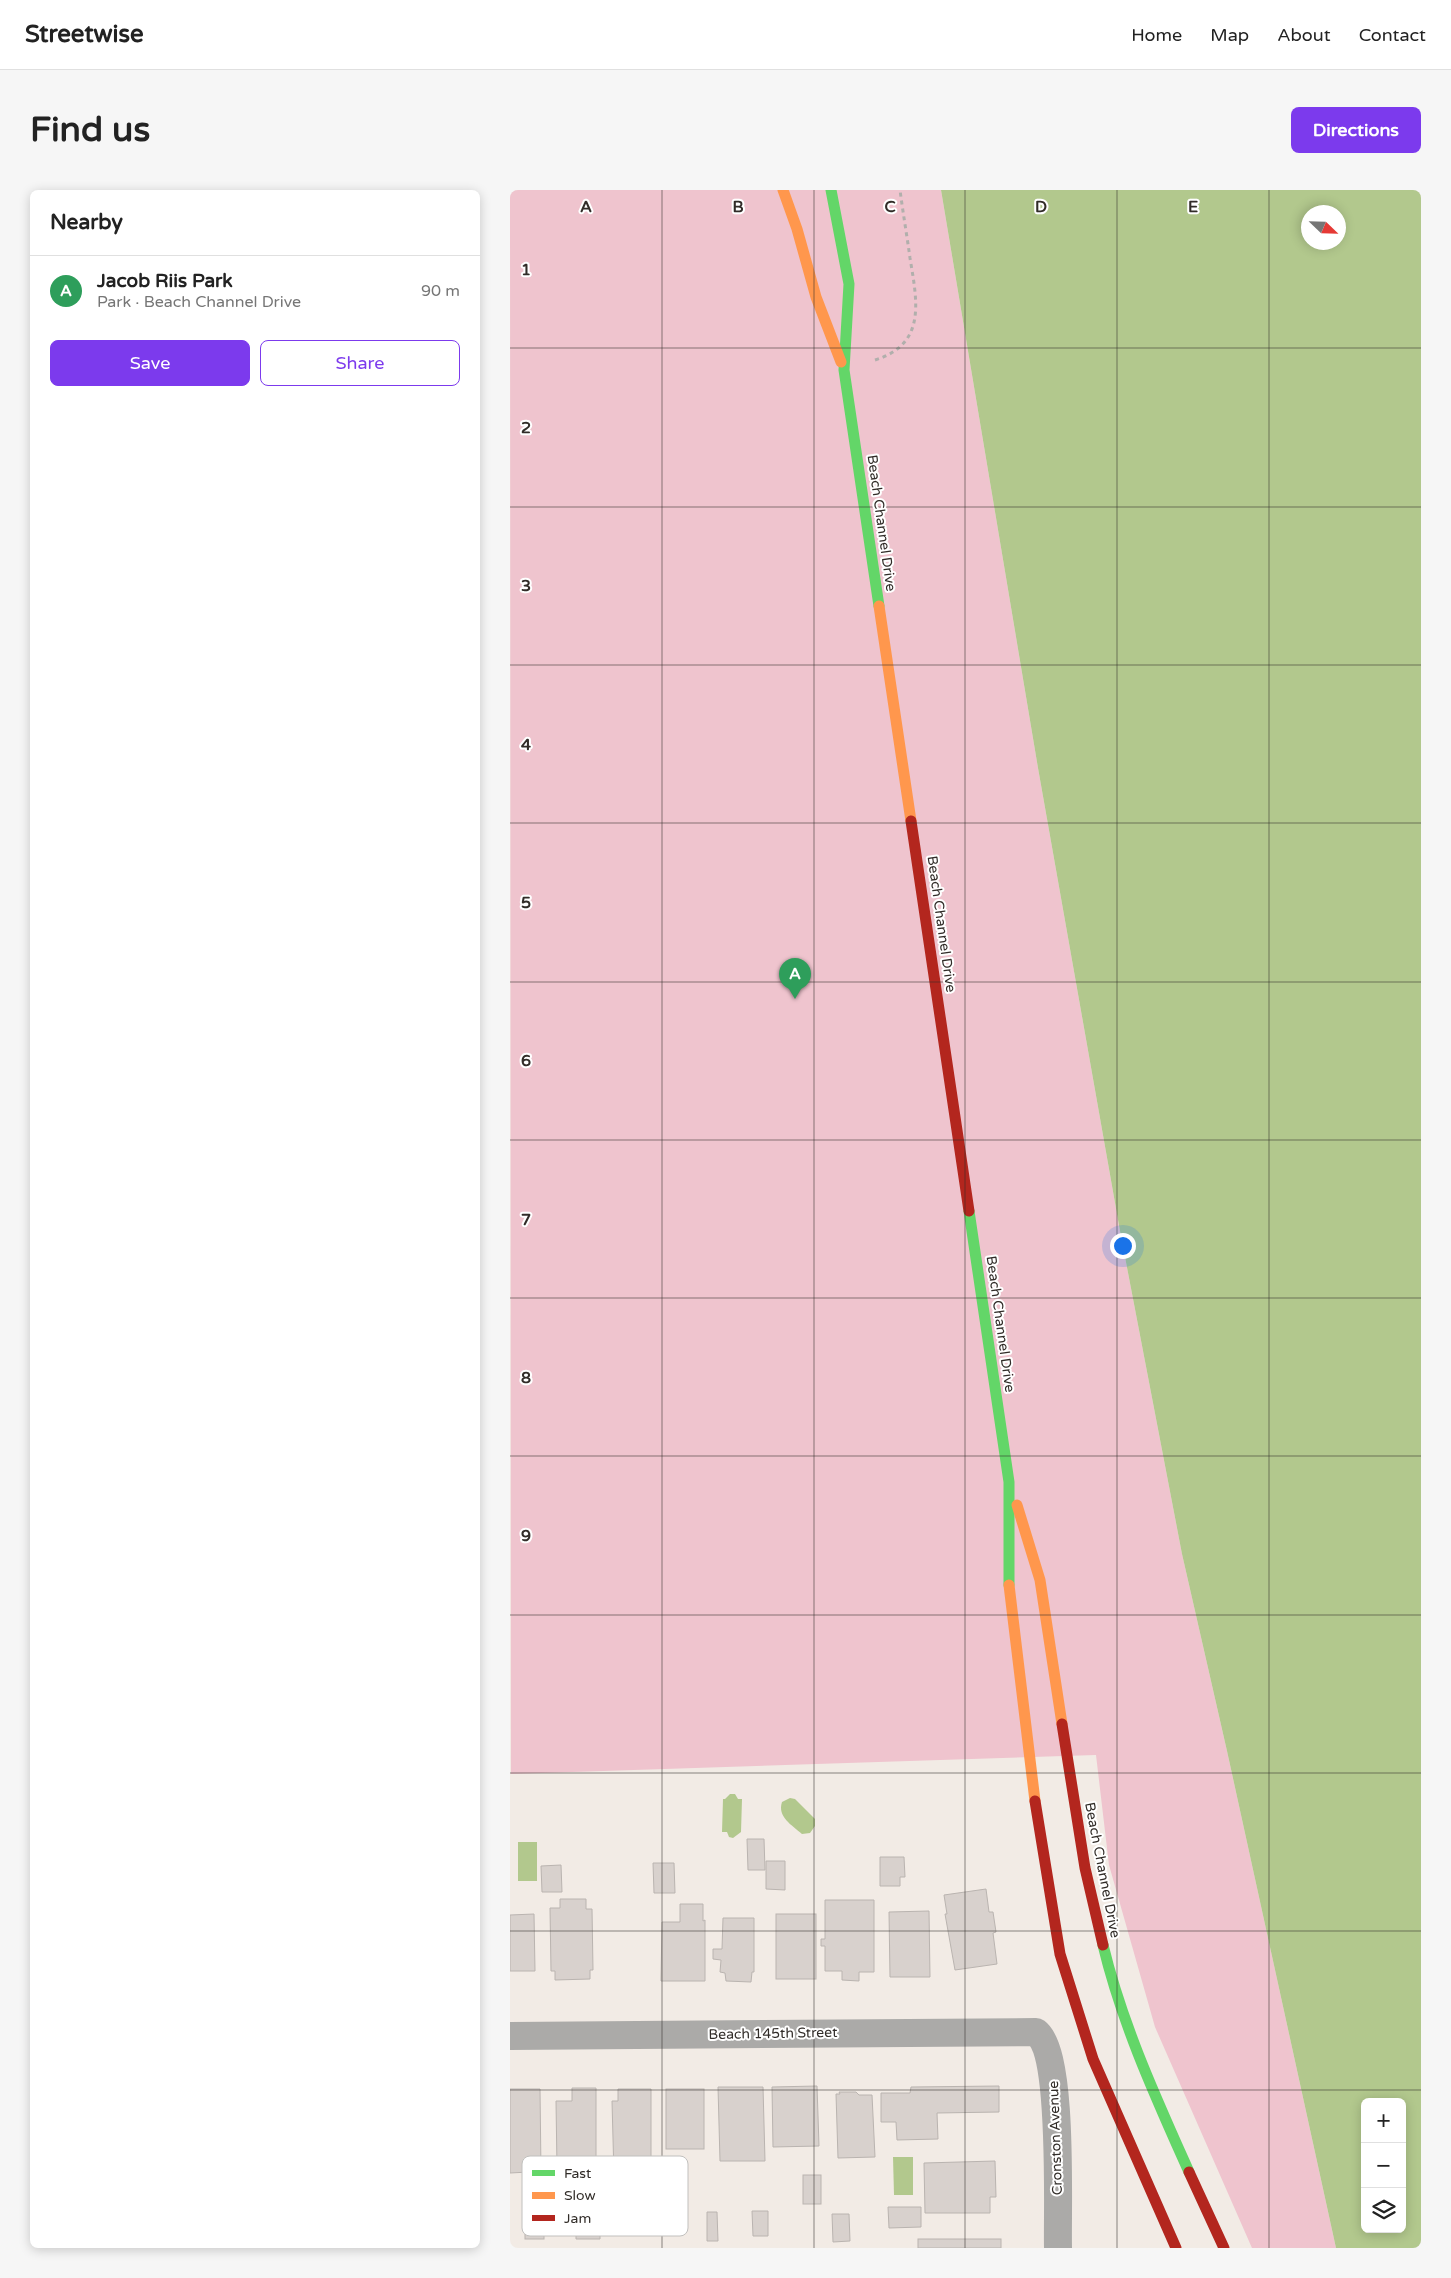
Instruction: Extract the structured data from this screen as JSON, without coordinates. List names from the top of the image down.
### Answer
{
  "streets": {
    "main road": ["Beach Channel Drive"],
    "street": ["Beach 145th Street", "Cronston Avenue"]
  },
  "crossings": [
    ["Beach 145th Street", "Cronston Avenue"]
  ],
  "legend": ["Fast", "Slow", "Jam"],
  "north": "bottom right",
  "page": {
    "header": "Streetwise",
    "nav": [
      "Home",
      "Map",
      "About",
      "Contact"
    ],
    "buttons": [
      "Directions",
      ["Save", "Share"]
    ],
    "title": "Find us",
    "heading": "Nearby",
    "list": [
      {
        "mark": "A",
        "name": "Jacob Riis Park",
        "note": "Park · Beach Channel Drive",
        "value": "90 m"
      }
    ],
    "pins": "A",
    "map_buttons": ["+", "−"]
  },
  "grid": {
    "columns": [
      "A",
      "B",
      "C",
      "D",
      "E"
    ],
    "rows": [
      "1",
      "2",
      "3",
      "4",
      "5",
      "6",
      "7",
      "8",
      "9"
    ]
  }
}
